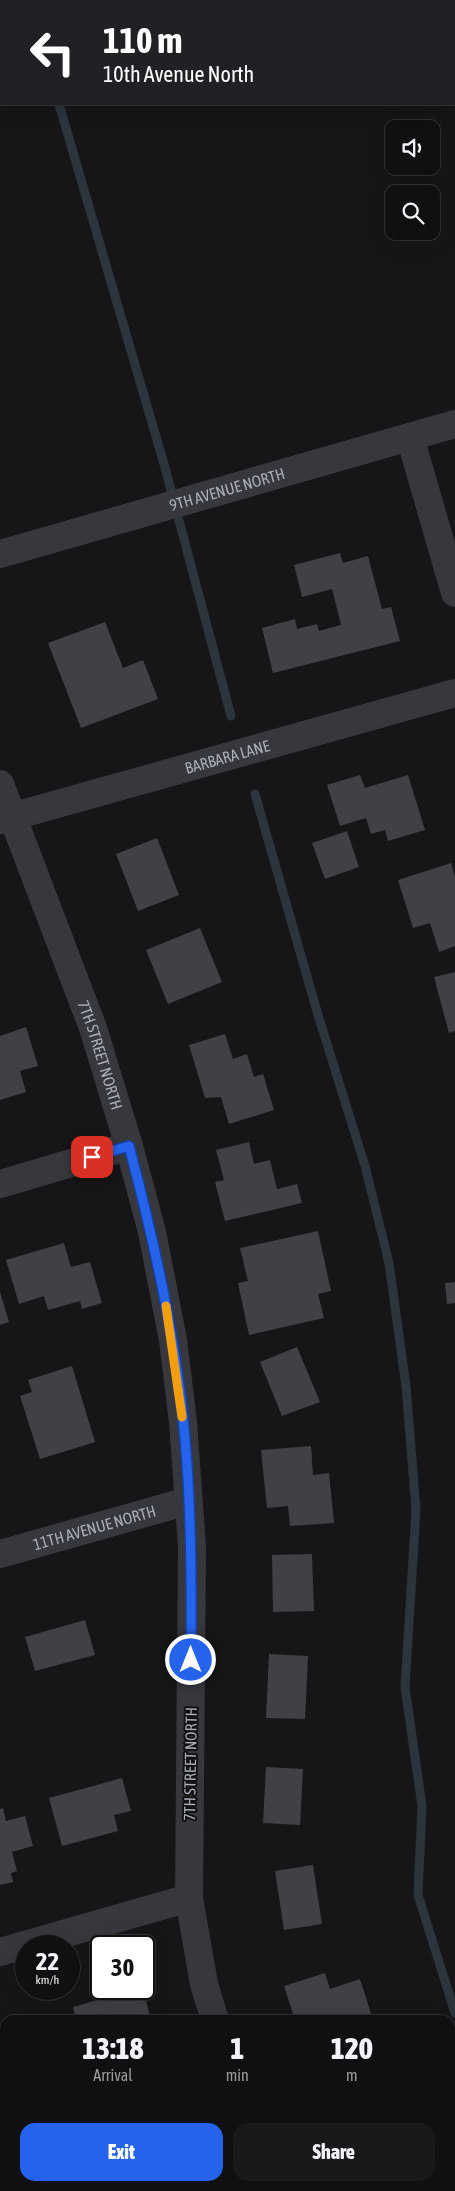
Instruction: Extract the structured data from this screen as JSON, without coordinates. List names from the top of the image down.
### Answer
{
  "streets": {
    "street": [
      "9TH AVENUE NORTH",
      "BARBARA LANE",
      "7TH STREET NORTH",
      "11TH AVENUE NORTH"
    ]
  },
  "crossings": [
    ["BARBARA LANE", "7TH STREET NORTH"],
    ["7TH STREET NORTH", "11TH AVENUE NORTH"]
  ],
  "page": {
    "turn": ["110 m", "10th Avenue North"],
    "speed": "22 km/h",
    "limit": "30",
    "eta": [
      "13:18",
      "Arrival",
      "1",
      "min",
      "120",
      "m"
    ],
    "buttons": ["Exit", "Share"]
  }
}
